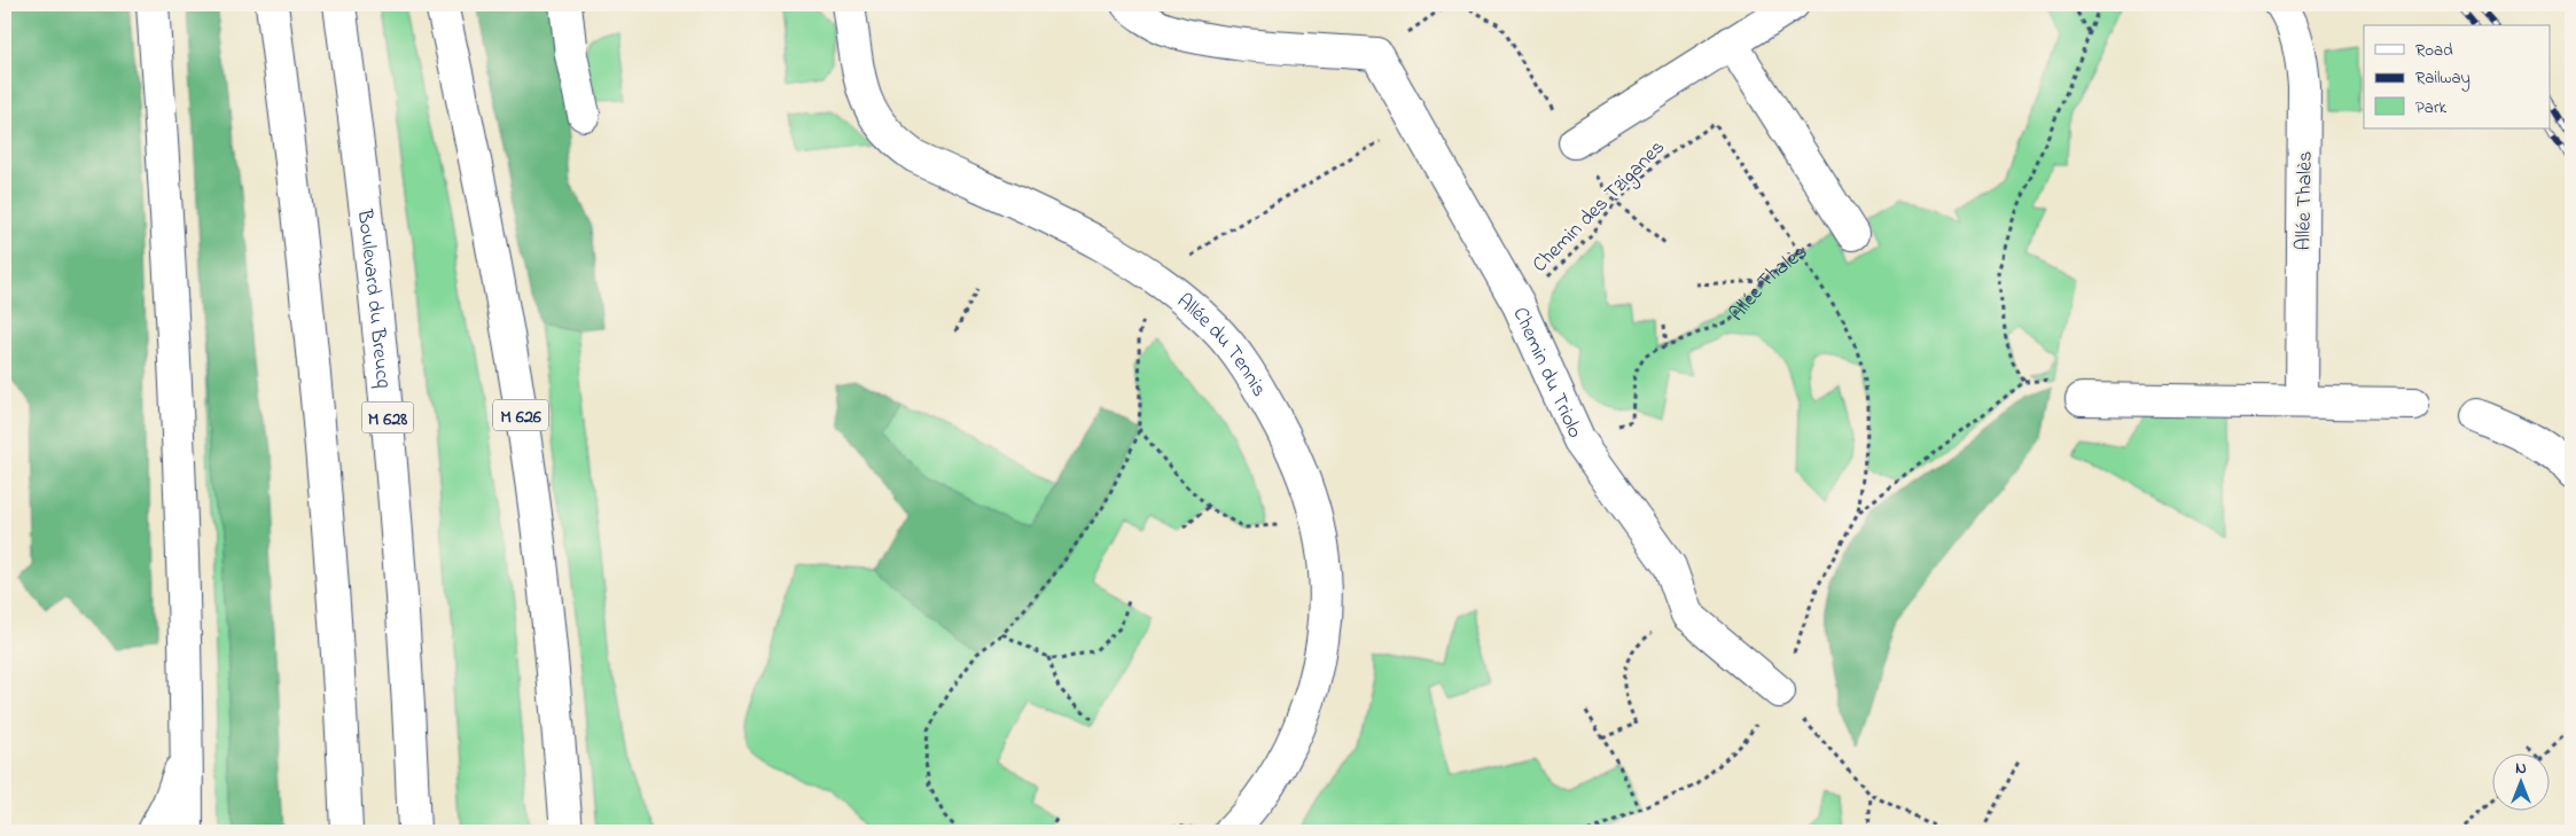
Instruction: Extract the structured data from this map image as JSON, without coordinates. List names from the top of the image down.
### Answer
{
  "streets": {
    "main road": [
      "Allée Thalès",
      "Boulevard du Breucq",
      "Allée du Tennis",
      "Chemin du Triolo",
      "M 626",
      "M 628"
    ],
    "path": ["Chemin des Tziganes"]
  },
  "crossings": [
    ["Allée Thalès", "Chemin des Tziganes"],
    ["Allée Thalès", "Chemin du Triolo"],
    ["Chemin des Tziganes", "Chemin du Triolo"]
  ],
  "legend": ["Road", "Railway", "Park"],
  "north": "top"
}
